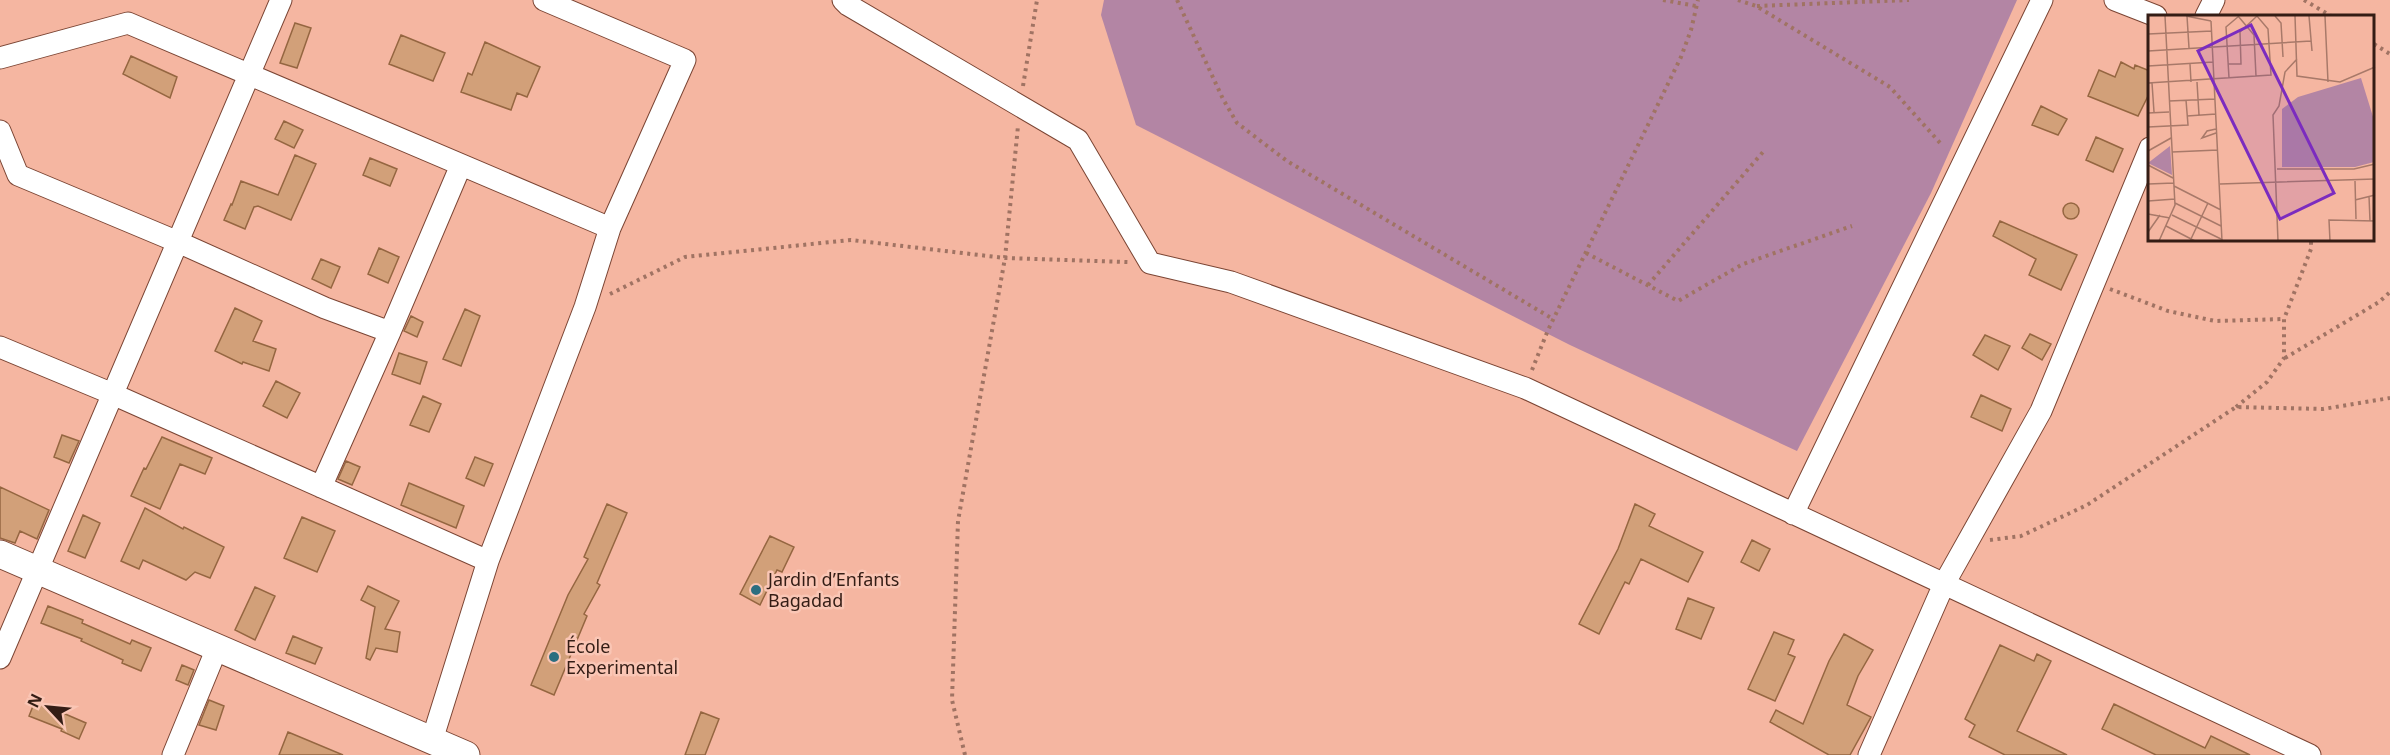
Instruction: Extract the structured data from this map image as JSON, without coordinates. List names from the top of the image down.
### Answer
{
  "places": ["Jardin d’Enfants Bagadad", "École Experimental"],
  "north": "top left"
}
